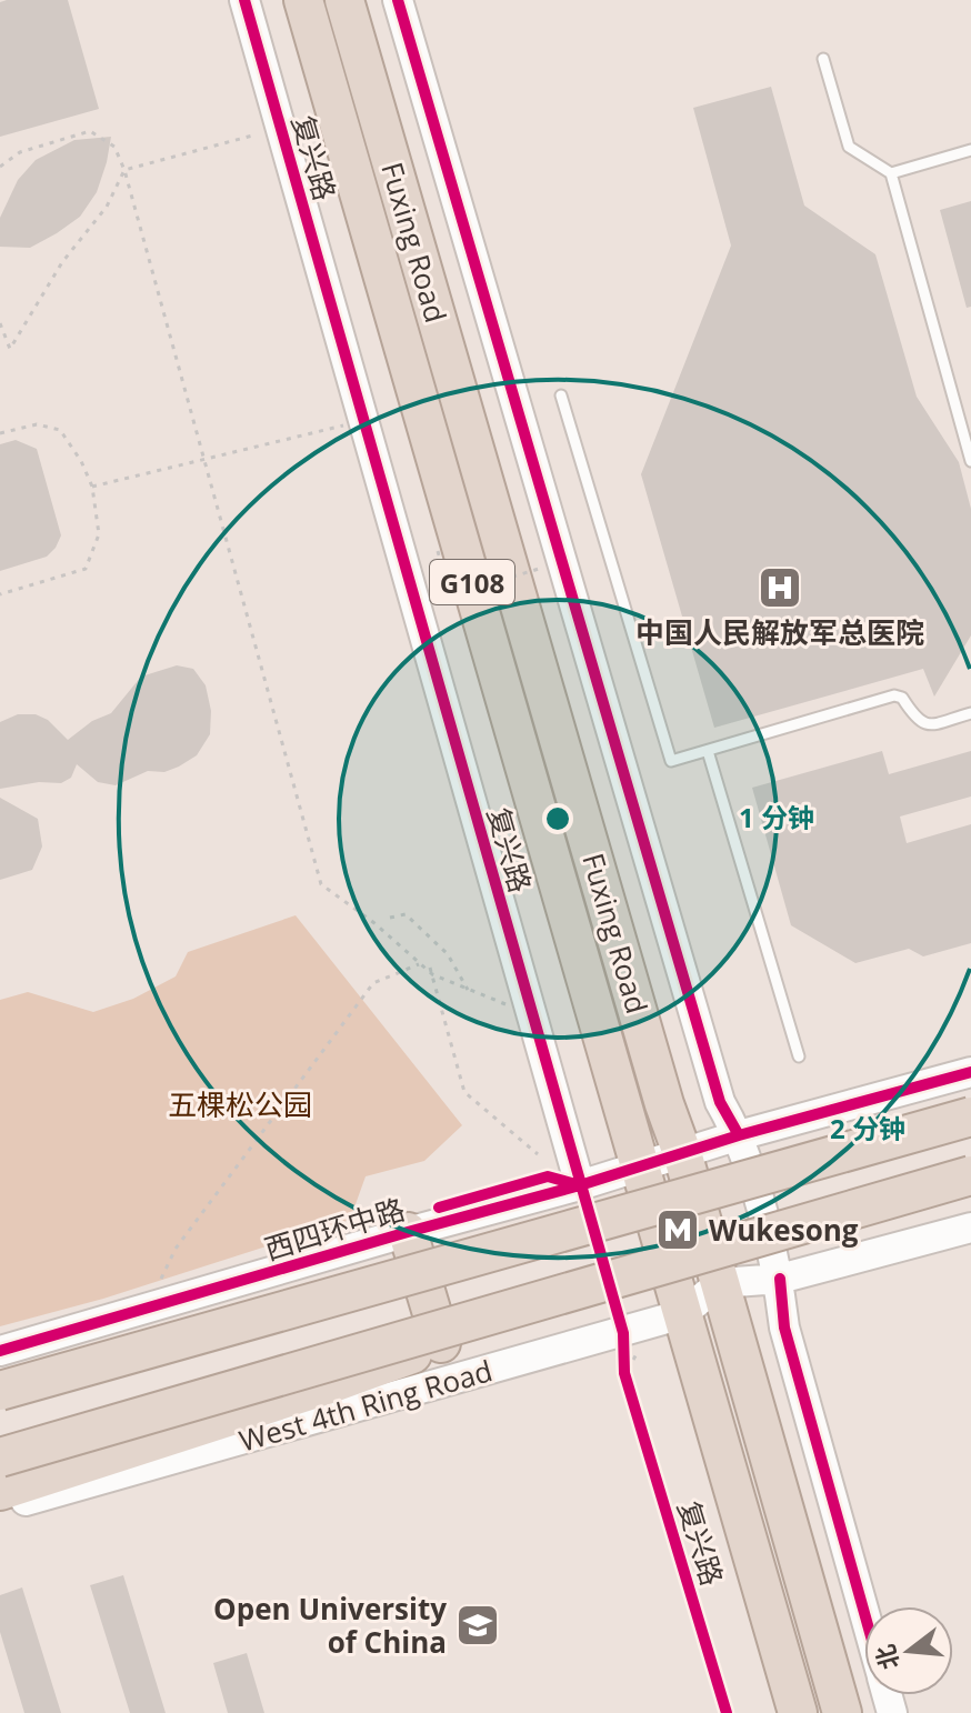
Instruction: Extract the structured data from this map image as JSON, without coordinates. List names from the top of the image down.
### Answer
{
  "streets": {
    "highway": ["Fuxing Road", "G108"],
    "street": ["复兴路", "西四环中路", "West 4th Ring Road"]
  },
  "crossings": [
    ["复兴路", "西四环中路"],
    ["Fuxing Road", "西四环中路"],
    ["Fuxing Road", "West 4th Ring Road"]
  ],
  "parks": ["五棵松公园"],
  "places": {
    "hospital": ["中国人民解放军总医院"],
    "metro station": ["Wukesong"],
    "school or university": ["Open University of China"]
  },
  "north": "left",
  "rings": ["1 分钟", "2 分钟"]
}
